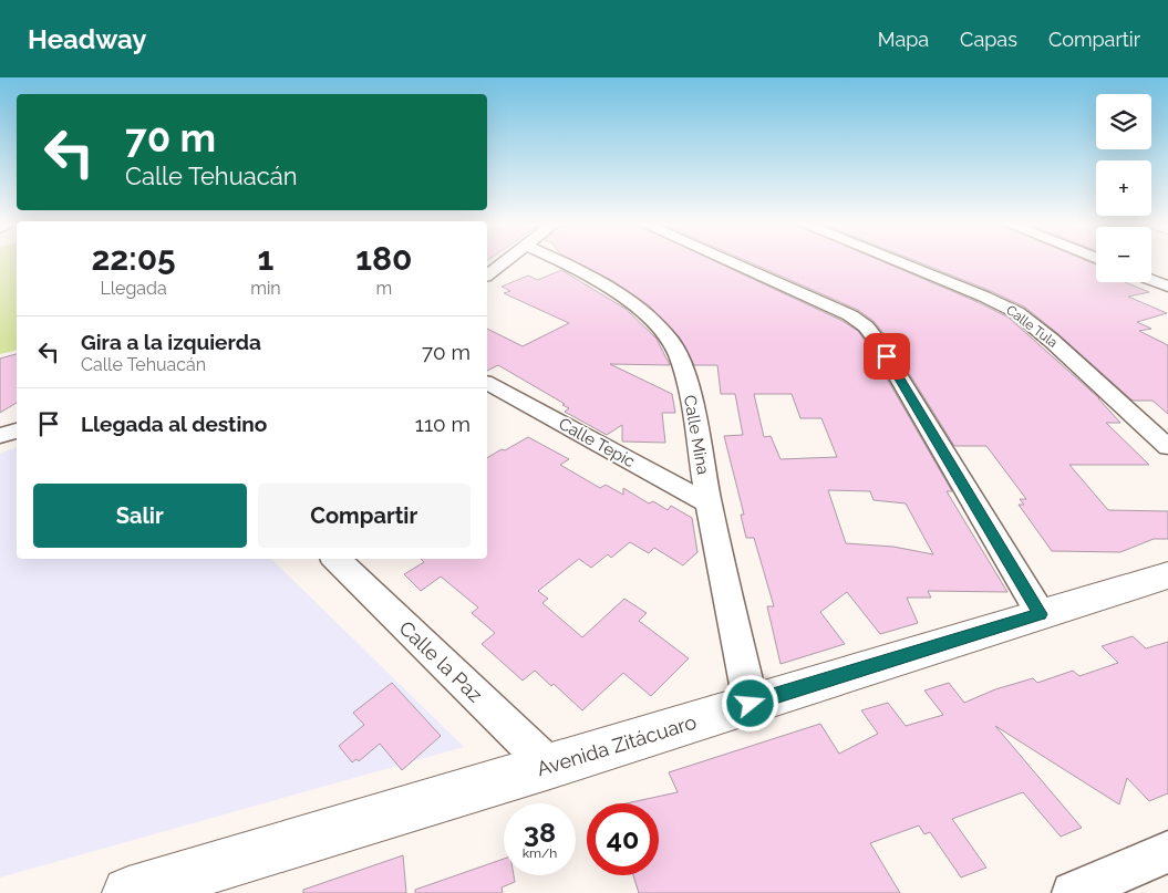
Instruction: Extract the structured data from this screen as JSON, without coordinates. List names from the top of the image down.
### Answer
{
  "streets": {
    "street": [
      "Calle Tula",
      "Calle Mina",
      "Calle Tepic",
      "Calle la Paz",
      "Avenida Zitácuaro"
    ]
  },
  "crossings": [
    ["Calle Mina", "Calle Tepic"],
    ["Calle Mina", "Avenida Zitácuaro"],
    ["Calle la Paz", "Avenida Zitácuaro"]
  ],
  "page": {
    "header": "Headway",
    "nav": ["Mapa", "Capas", "Compartir"],
    "map_buttons": ["+", "−"],
    "turn": ["70 m", "Calle Tehuacán"],
    "eta": [
      "22:05",
      "Llegada",
      "1",
      "min",
      "180",
      "m"
    ],
    "list": [
      {
        "name": "Gira a la izquierda",
        "note": "Calle Tehuacán",
        "value": "70 m"
      },
      {
        "name": "Llegada al destino",
        "value": "110 m"
      }
    ],
    "buttons": ["Salir", "Compartir"],
    "speed": "38 km/h",
    "limit": "40"
  }
}
